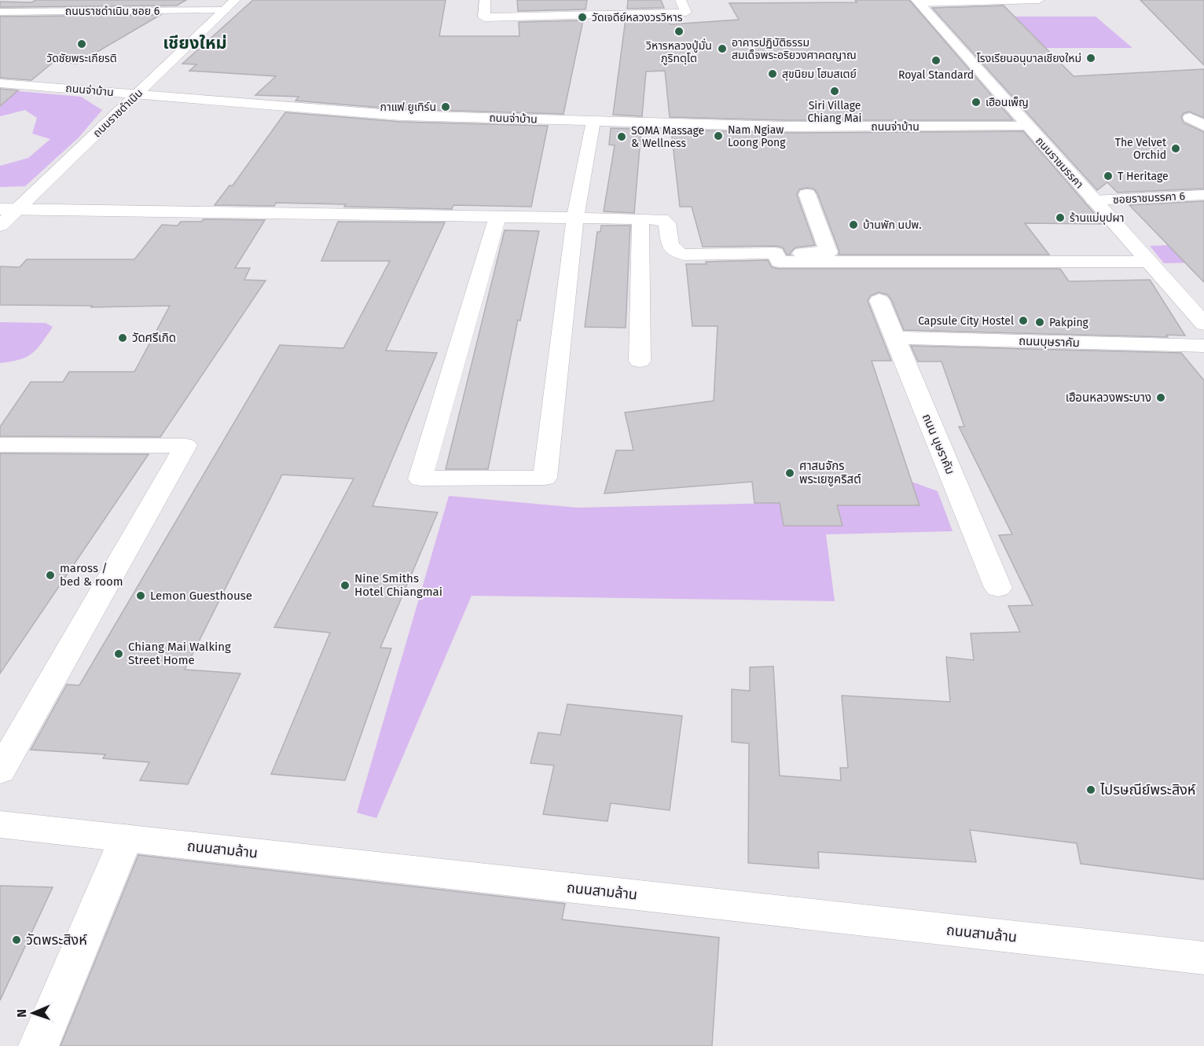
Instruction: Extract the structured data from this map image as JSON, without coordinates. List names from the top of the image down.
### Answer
{
  "streets": {
    "street": [
      "ถนนราชดำเนิน ซอย 6",
      "ถนนจ่าบ้าน",
      "ถนนราชดำเนิน",
      "ถนนราชมรรคา",
      "ซอยราชมรรคา 6",
      "ถนนบุษราคัม",
      "ถนน บุษราคัม",
      "ถนนสามล้าน"
    ]
  },
  "crossings": [
    ["ถนนราชดำเนิน ซอย 6", "ถนนราชดำเนิน"],
    ["ถนนจ่าบ้าน", "ถนนราชดำเนิน"],
    ["ถนนจ่าบ้าน", "ถนนราชมรรคา"],
    ["ถนนราชมรรคา", "ซอยราชมรรคา 6"],
    ["ถนนบุษราคัม", "ถนน บุษราคัม"]
  ],
  "districts": ["เชียงใหม่"],
  "places": [
    "วัดเจดีย์หลวงวรวิหาร",
    "วิหารหลวงปู่มั่น ภูริทตฺโต",
    "วัดชัยพระเกียรติ",
    "อาคารปฏิบัติธรรม สมเด็จพระอริยวงศาคตญาณ",
    "โรงเรียนอนุบาลเชียงใหม่",
    "Royal Standard",
    "สุขนิยม โฮมสเตย์",
    "Siri Village Chiang Mai",
    "เฮือนเพ็ญ",
    "กาแฟ ยูเทิร์น",
    "Nam Ngiaw Loong Pong",
    "SOMA Massage & Wellness",
    "The Velvet Orchid",
    "T Heritage",
    "ร้านแม่บุปผา",
    "บ้านพัก นปพ.",
    "Capsule City Hostel",
    "Pakping",
    "วัดศรีเกิด",
    "เฮือนหลวงพระบาง",
    "ศาสนจักร พระเยซูคริสต์",
    "maross / bed & room",
    "Nine Smiths Hotel Chiangmai",
    "Lemon Guesthouse",
    "Chiang Mai Walking Street Home",
    "ไปรษณีย์พระสิงห์",
    "วัดพระสิงห์"
  ],
  "north": "left"
}
